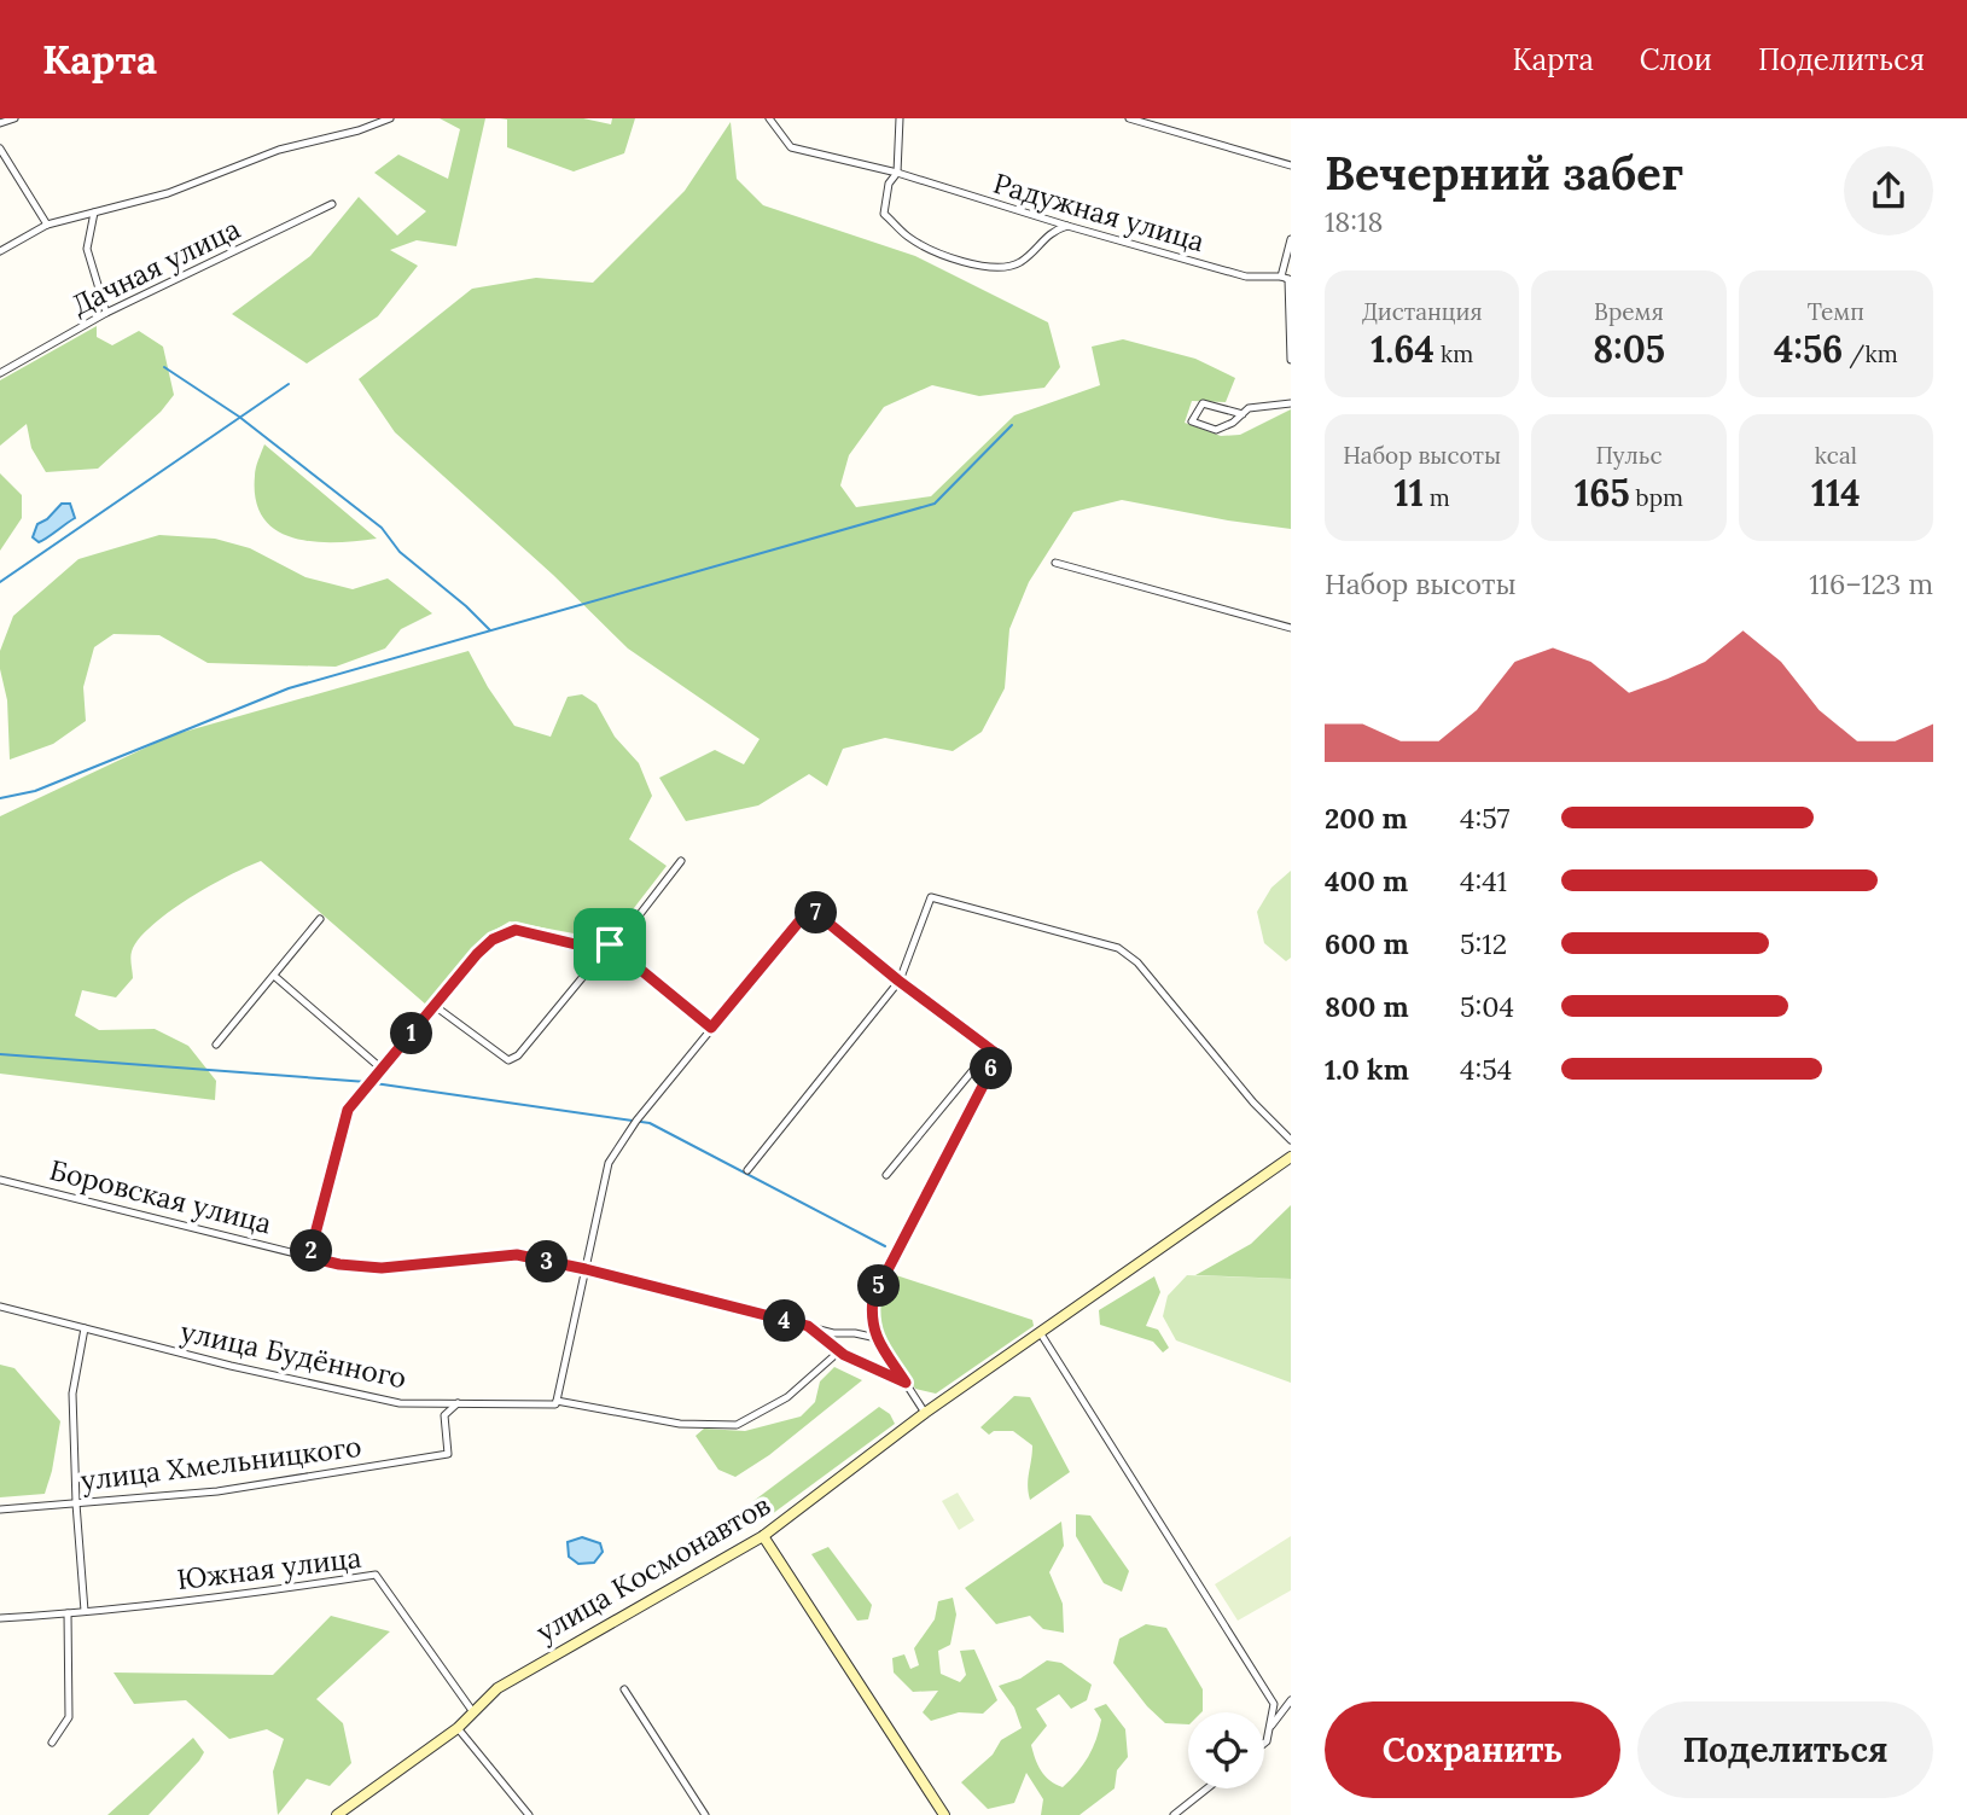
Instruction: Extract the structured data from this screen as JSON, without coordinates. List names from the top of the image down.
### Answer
{
  "streets": {
    "street": [
      "Радужная улица",
      "Дачная улица",
      "Боровская улица",
      "улица Будённого",
      "улица Хмельницкого",
      "Южная улица",
      "улица Космонавтов"
    ]
  },
  "crossings": [
    ["Боровская улица", "улица Будённого"],
    ["улица Будённого", "улица Хмельницкого"],
    ["Южная улица", "улица Космонавтов"]
  ],
  "page": {
    "header": "Карта",
    "nav": ["Карта", "Слои", "Поделиться"],
    "heading": ["Вечерний забег", "18:18"],
    "stats": [
      ["Дистанция", "1.64 km"],
      ["Время", "8:05"],
      ["Темп", "4:56 /km"],
      ["Набор высоты", "11 m"],
      ["Пульс", "165 bpm"],
      ["kcal", "114"]
    ],
    "chart": ["Набор высоты", "116–123 m"],
    "list": [
      {
        "name": "200 m",
        "note": "4:57"
      },
      {
        "name": "400 m",
        "note": "4:41"
      },
      {
        "name": "600 m",
        "note": "5:12"
      },
      {
        "name": "800 m",
        "note": "5:04"
      },
      {
        "name": "1.0 km",
        "note": "4:54"
      }
    ],
    "pins": [
      "7",
      "1",
      "6",
      "2",
      "3",
      "5",
      "4"
    ],
    "buttons": ["Сохранить", "Поделиться"]
  }
}
